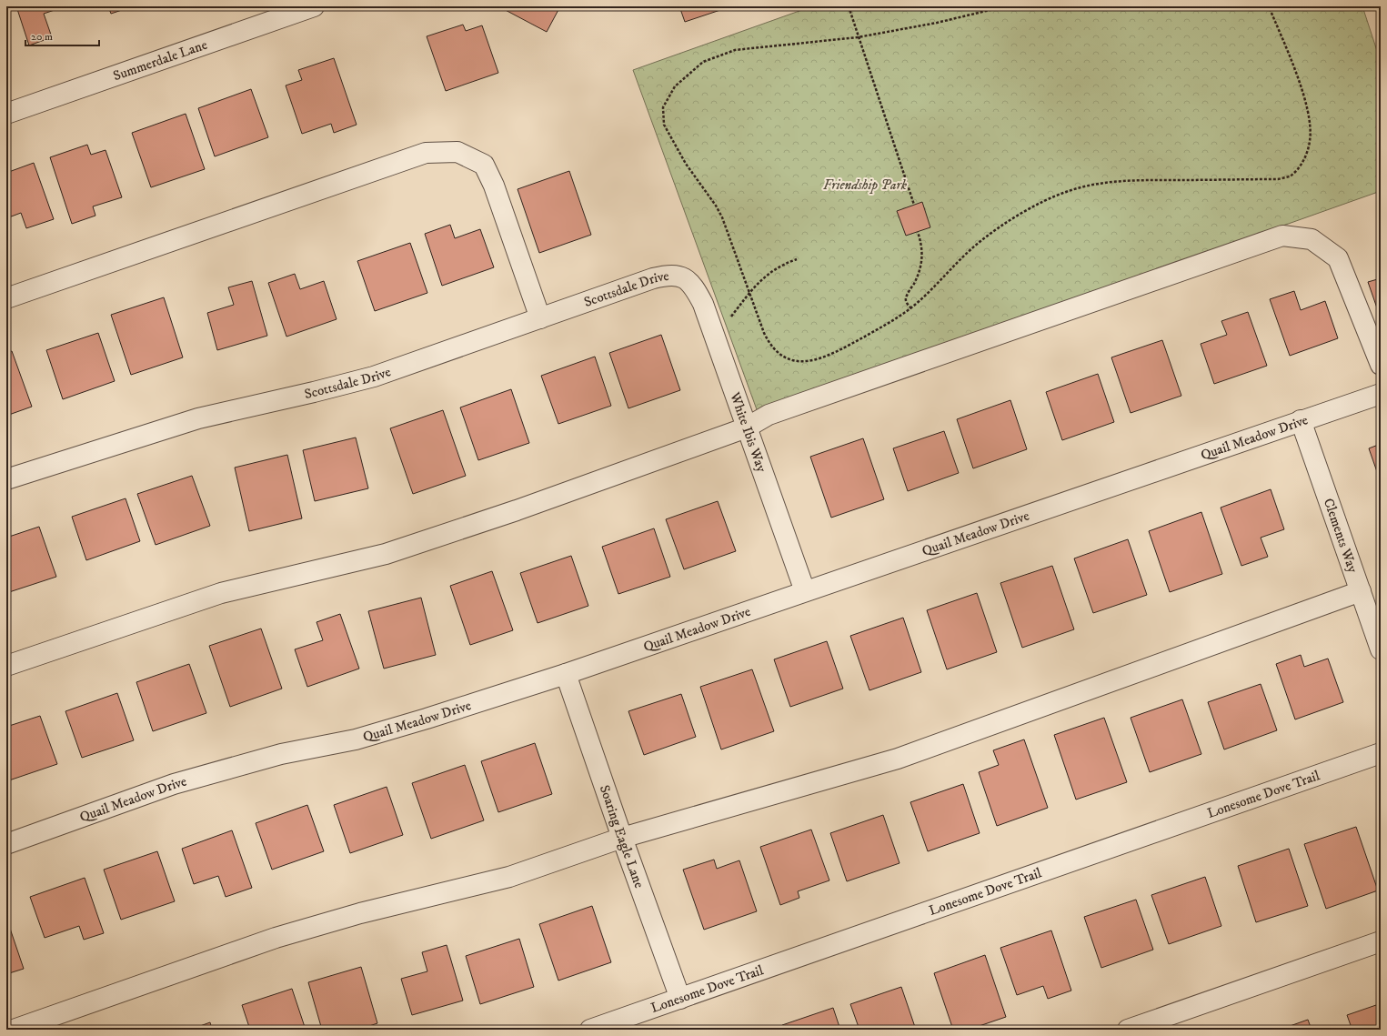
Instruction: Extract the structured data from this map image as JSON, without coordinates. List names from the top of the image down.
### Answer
{
  "streets": {
    "street": [
      "Summerdale Lane",
      "Scottsdale Drive",
      "White Ibis Way",
      "Quail Meadow Drive",
      "Clements Way",
      "Lonesome Dove Trail",
      "Soaring Eagle Lane"
    ]
  },
  "crossings": [
    ["Scottsdale Drive", "White Ibis Way"],
    ["White Ibis Way", "Quail Meadow Drive"],
    ["Quail Meadow Drive", "Clements Way"],
    ["Quail Meadow Drive", "Soaring Eagle Lane"],
    ["Lonesome Dove Trail", "Soaring Eagle Lane"]
  ],
  "parks": ["Friendship Park"],
  "scale_bar": "20 m"
}
